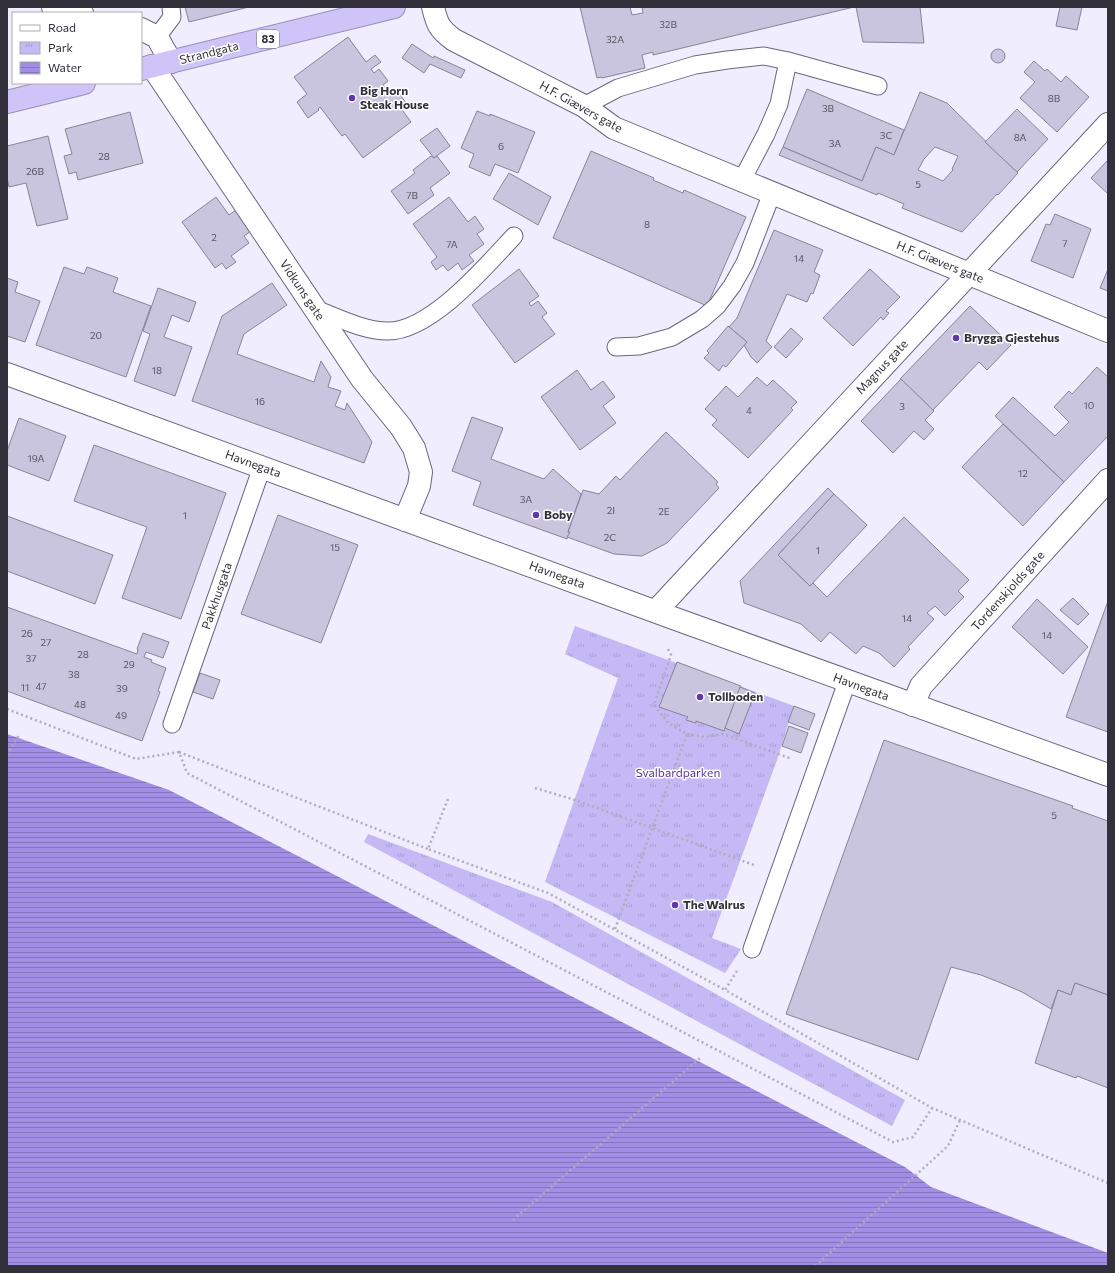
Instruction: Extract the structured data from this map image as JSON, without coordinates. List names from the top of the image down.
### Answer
{
  "streets": {
    "highway": ["83", "Strandgata"],
    "street": [
      "H.F. Giævers gate",
      "Vidkuns gate",
      "Magnus gate",
      "Havnegata",
      "Tordenskjolds gate"
    ],
    "lane": ["Pakkhusgata"]
  },
  "crossings": [
    ["Strandgata", "Vidkuns gate"],
    ["H.F. Giævers gate", "Magnus gate"],
    ["Vidkuns gate", "Havnegata"],
    ["Magnus gate", "Havnegata"],
    ["Havnegata", "Tordenskjolds gate"],
    ["Havnegata", "Pakkhusgata"]
  ],
  "parks": ["Svalbardparken"],
  "places": [
    "Big Horn Steak House",
    "Brygga Gjestehus",
    "Boby",
    "Tollboden",
    "The Walrus"
  ],
  "house_numbers": [
    "32B",
    "32A",
    "8B",
    "3B",
    "3C",
    "8A",
    "3A",
    "6",
    "28",
    "26B",
    "5",
    "7B",
    "8",
    "2",
    "7",
    "7A",
    "14",
    "20",
    "18",
    "16",
    "10",
    "3",
    "4",
    "19A",
    "12",
    "3A",
    "2I",
    "2E",
    "1",
    "2C",
    "15",
    "1",
    "14",
    "26",
    "14",
    "27",
    "28",
    "37",
    "29",
    "38",
    "47",
    "11",
    "39",
    "48",
    "49",
    "5"
  ],
  "legend": ["Road", "Park", "Water"]
}
